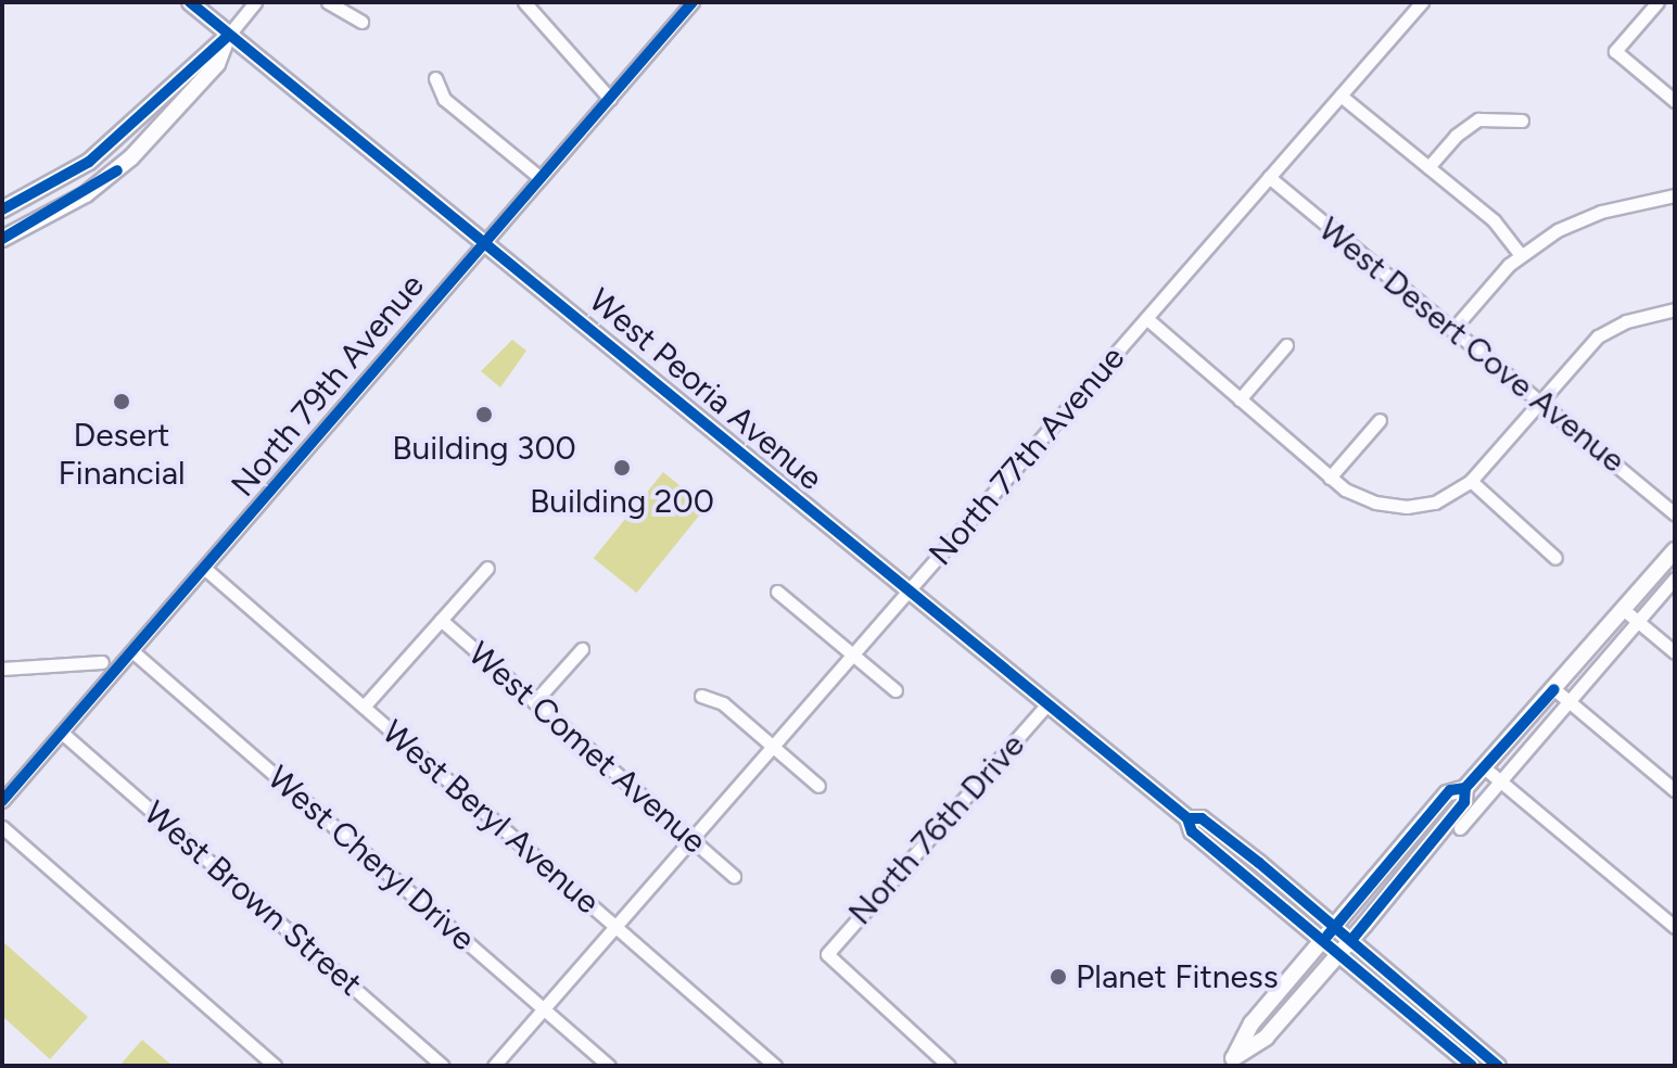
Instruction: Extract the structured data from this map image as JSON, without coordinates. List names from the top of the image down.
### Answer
{
  "streets": {
    "main road": ["West Peoria Avenue"],
    "street": [
      "West Desert Cove Avenue",
      "North 79th Avenue",
      "North 77th Avenue",
      "West Comet Avenue",
      "West Beryl Avenue",
      "North 76th Drive",
      "West Cheryl Drive",
      "West Brown Street"
    ]
  },
  "crossings": [
    ["West Desert Cove Avenue", "North 77th Avenue"],
    ["North 79th Avenue", "West Peoria Avenue"],
    ["North 79th Avenue", "West Beryl Avenue"],
    ["North 79th Avenue", "West Cheryl Drive"],
    ["North 79th Avenue", "West Brown Street"],
    ["West Peoria Avenue", "North 77th Avenue"],
    ["West Peoria Avenue", "North 76th Drive"],
    ["North 77th Avenue", "West Comet Avenue"],
    ["North 77th Avenue", "West Beryl Avenue"],
    ["North 77th Avenue", "West Cheryl Drive"]
  ],
  "places": [
    "Desert Financial",
    "Building 300",
    "Building 200",
    "Planet Fitness"
  ]
}
